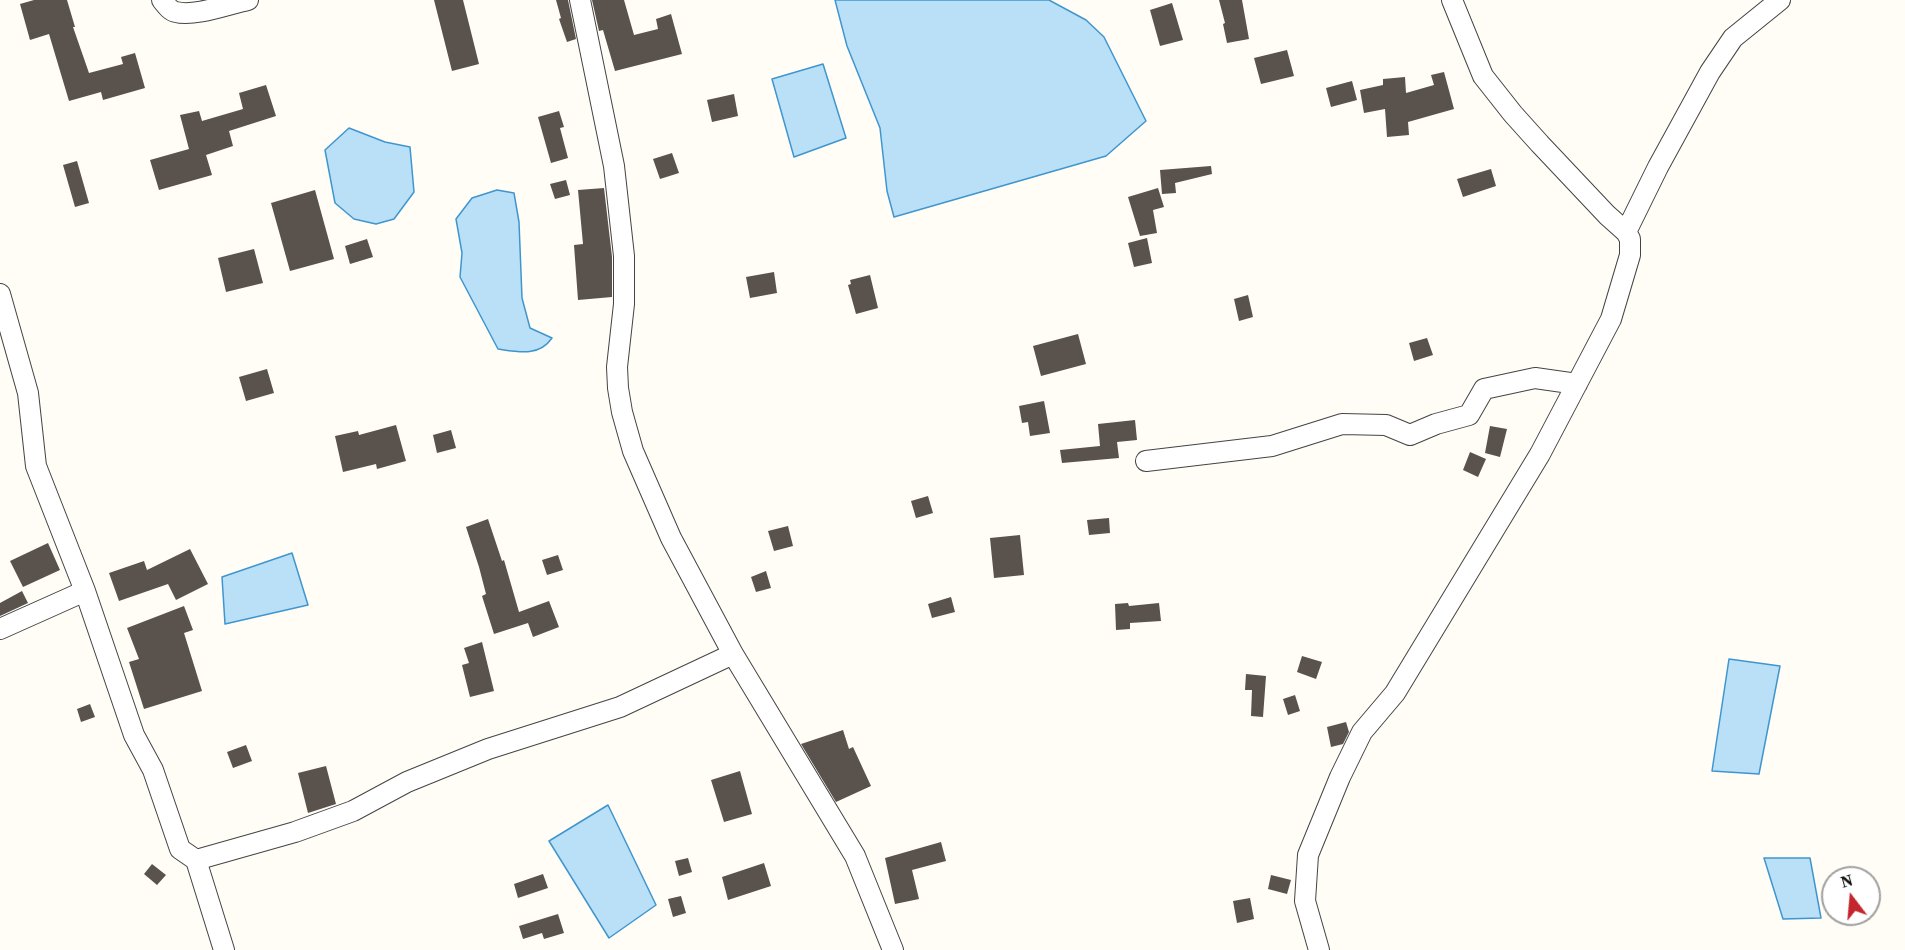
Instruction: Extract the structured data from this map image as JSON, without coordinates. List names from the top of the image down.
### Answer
{
  "north": "top"
}
